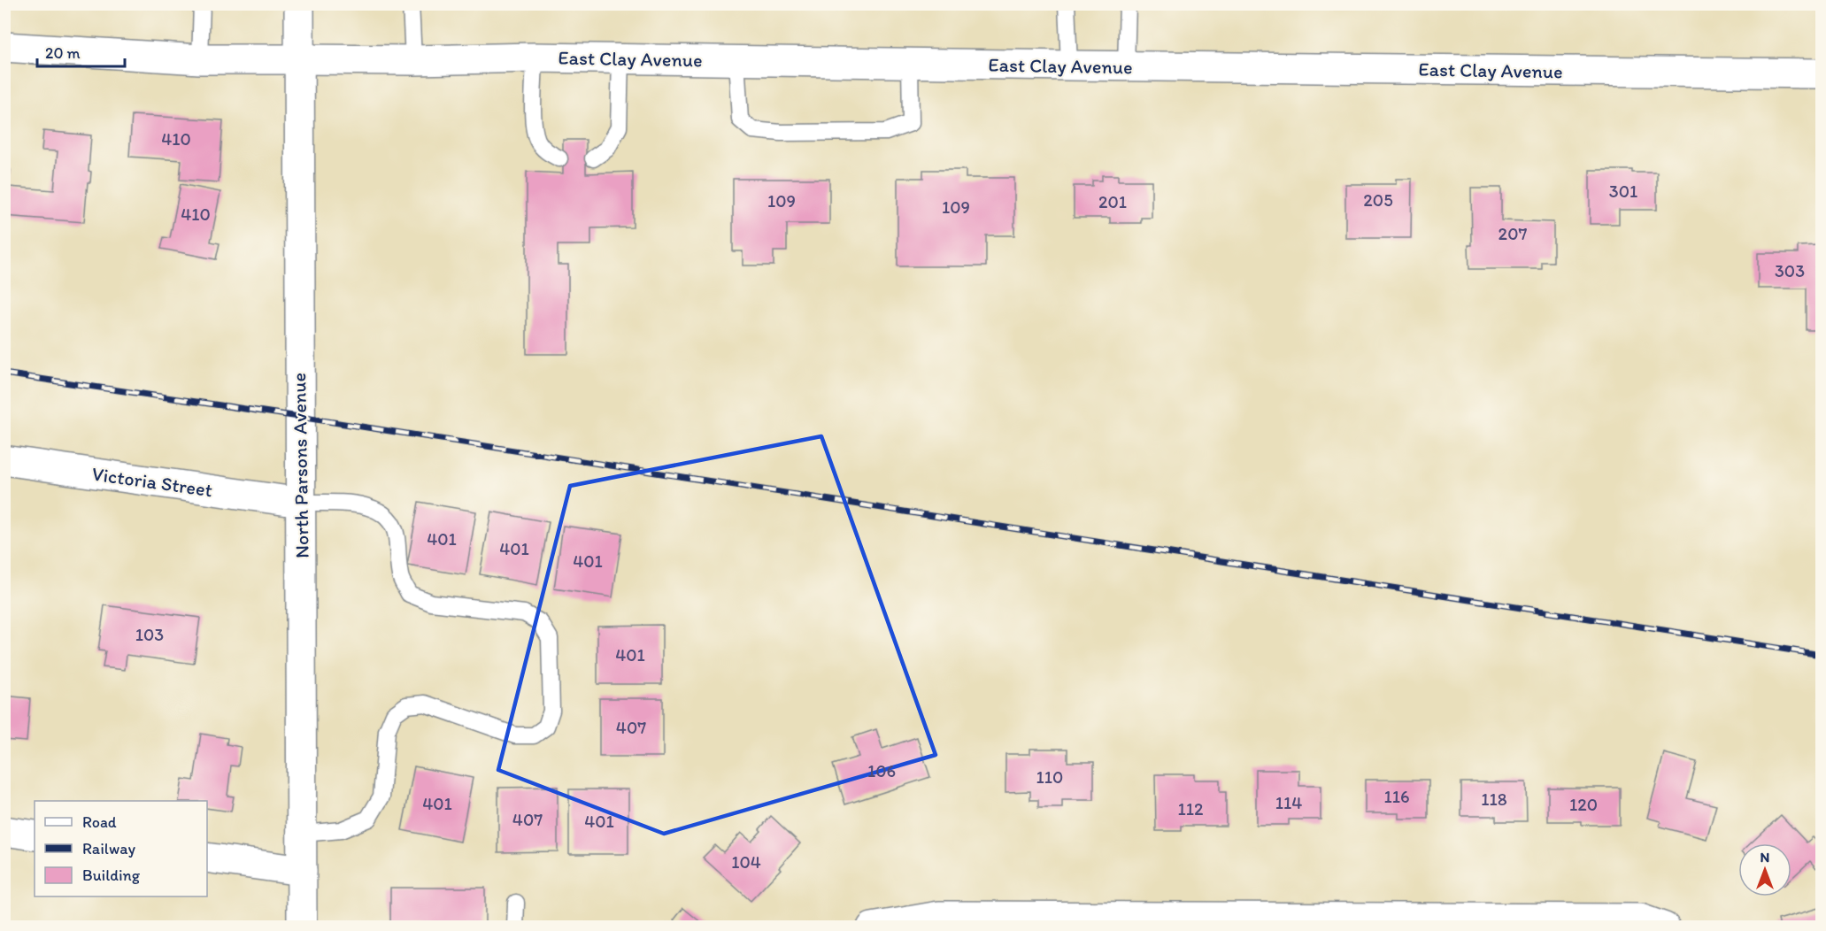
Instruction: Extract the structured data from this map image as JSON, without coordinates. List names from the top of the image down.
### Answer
{
  "streets": {
    "street": ["East Clay Avenue", "North Parsons Avenue", "Victoria Street"]
  },
  "crossings": [
    ["East Clay Avenue", "North Parsons Avenue"],
    ["North Parsons Avenue", "Victoria Street"]
  ],
  "house_numbers": [
    "410",
    "301",
    "205",
    "109",
    "201",
    "109",
    "410",
    "207",
    "303",
    "401",
    "401",
    "401",
    "103",
    "401",
    "407",
    "106",
    "110",
    "116",
    "118",
    "114",
    "401",
    "120",
    "112",
    "407",
    "401",
    "104"
  ],
  "legend": ["Road", "Railway", "Building"],
  "scale_bar": "20 m",
  "north": "top"
}
